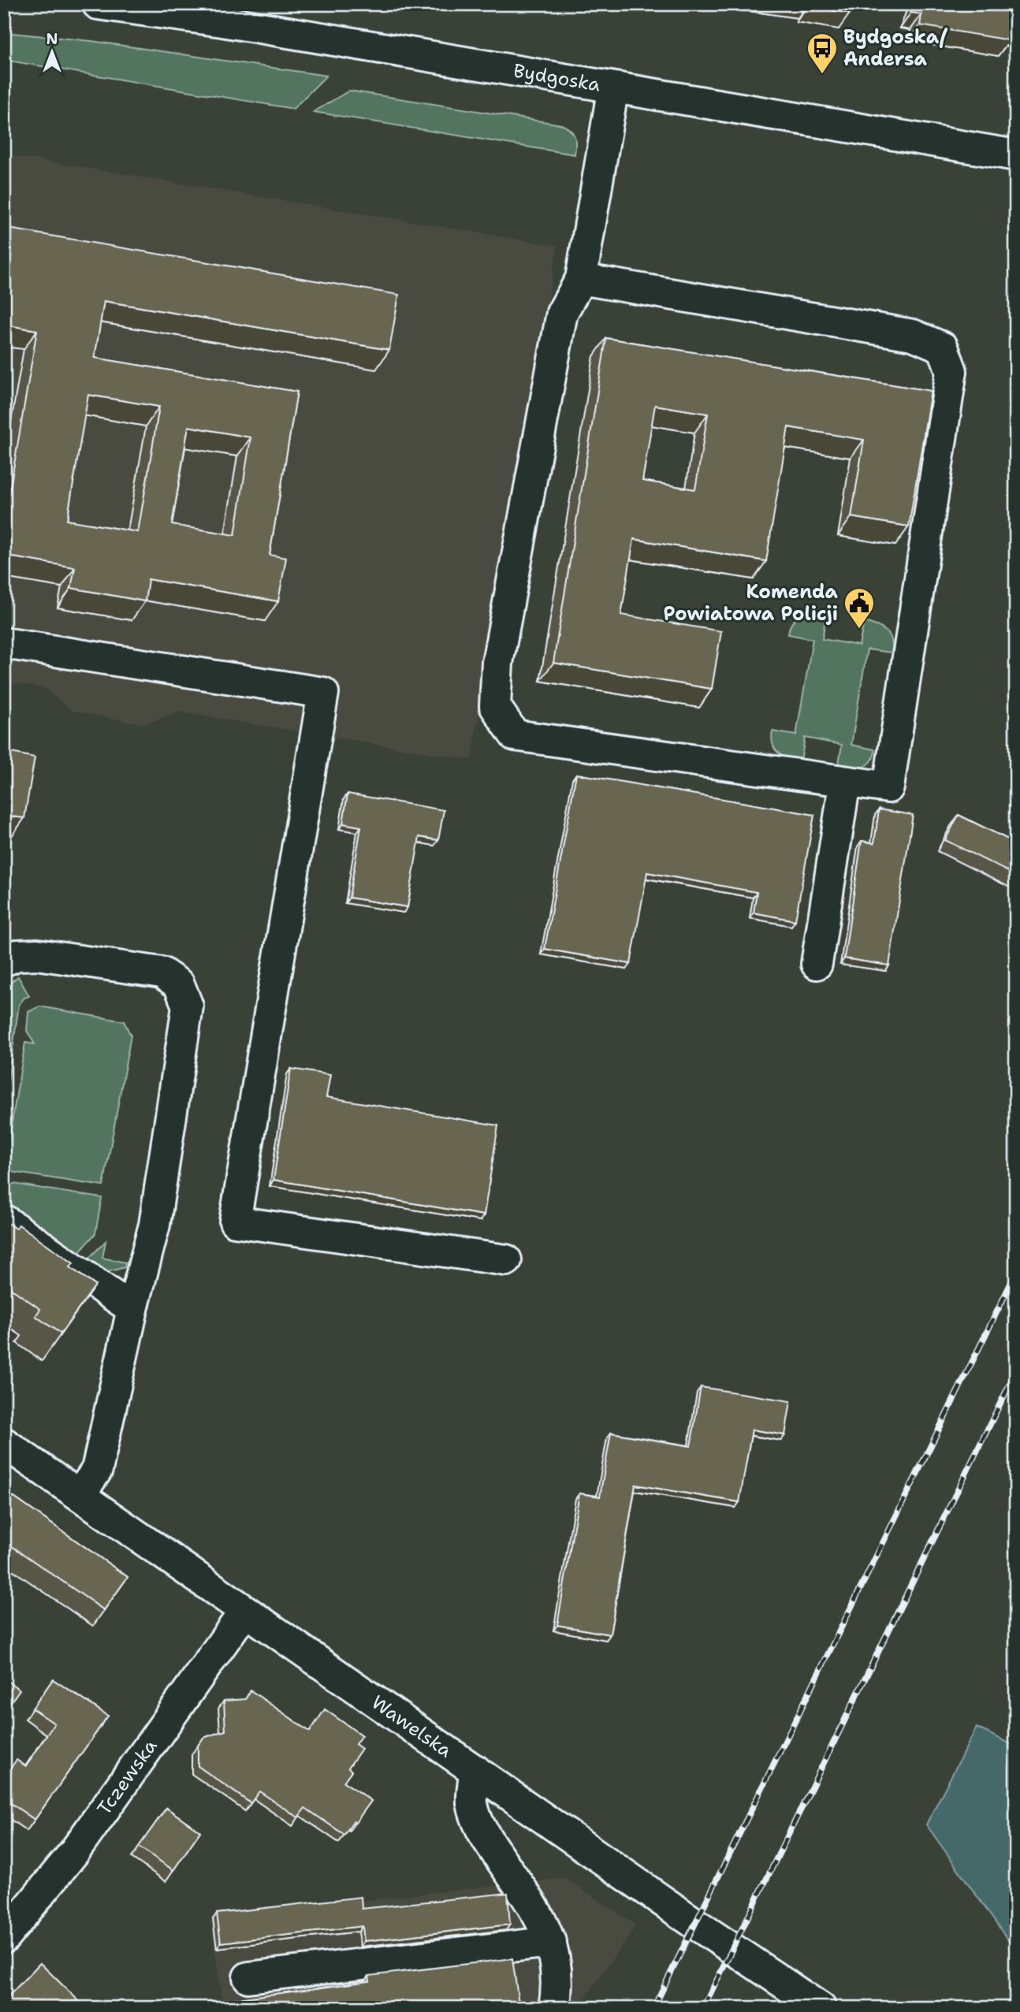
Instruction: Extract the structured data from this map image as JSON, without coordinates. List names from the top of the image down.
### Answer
{
  "streets": {
    "street": ["Bydgoska", "Wawelska", "Tczewska"]
  },
  "crossings": [
    ["Wawelska", "Tczewska"]
  ],
  "places": {
    "bus stop": ["Bydgoska/ Andersa"],
    "public building": ["Komenda Powiatowa Policji"]
  },
  "north": "top"
}
